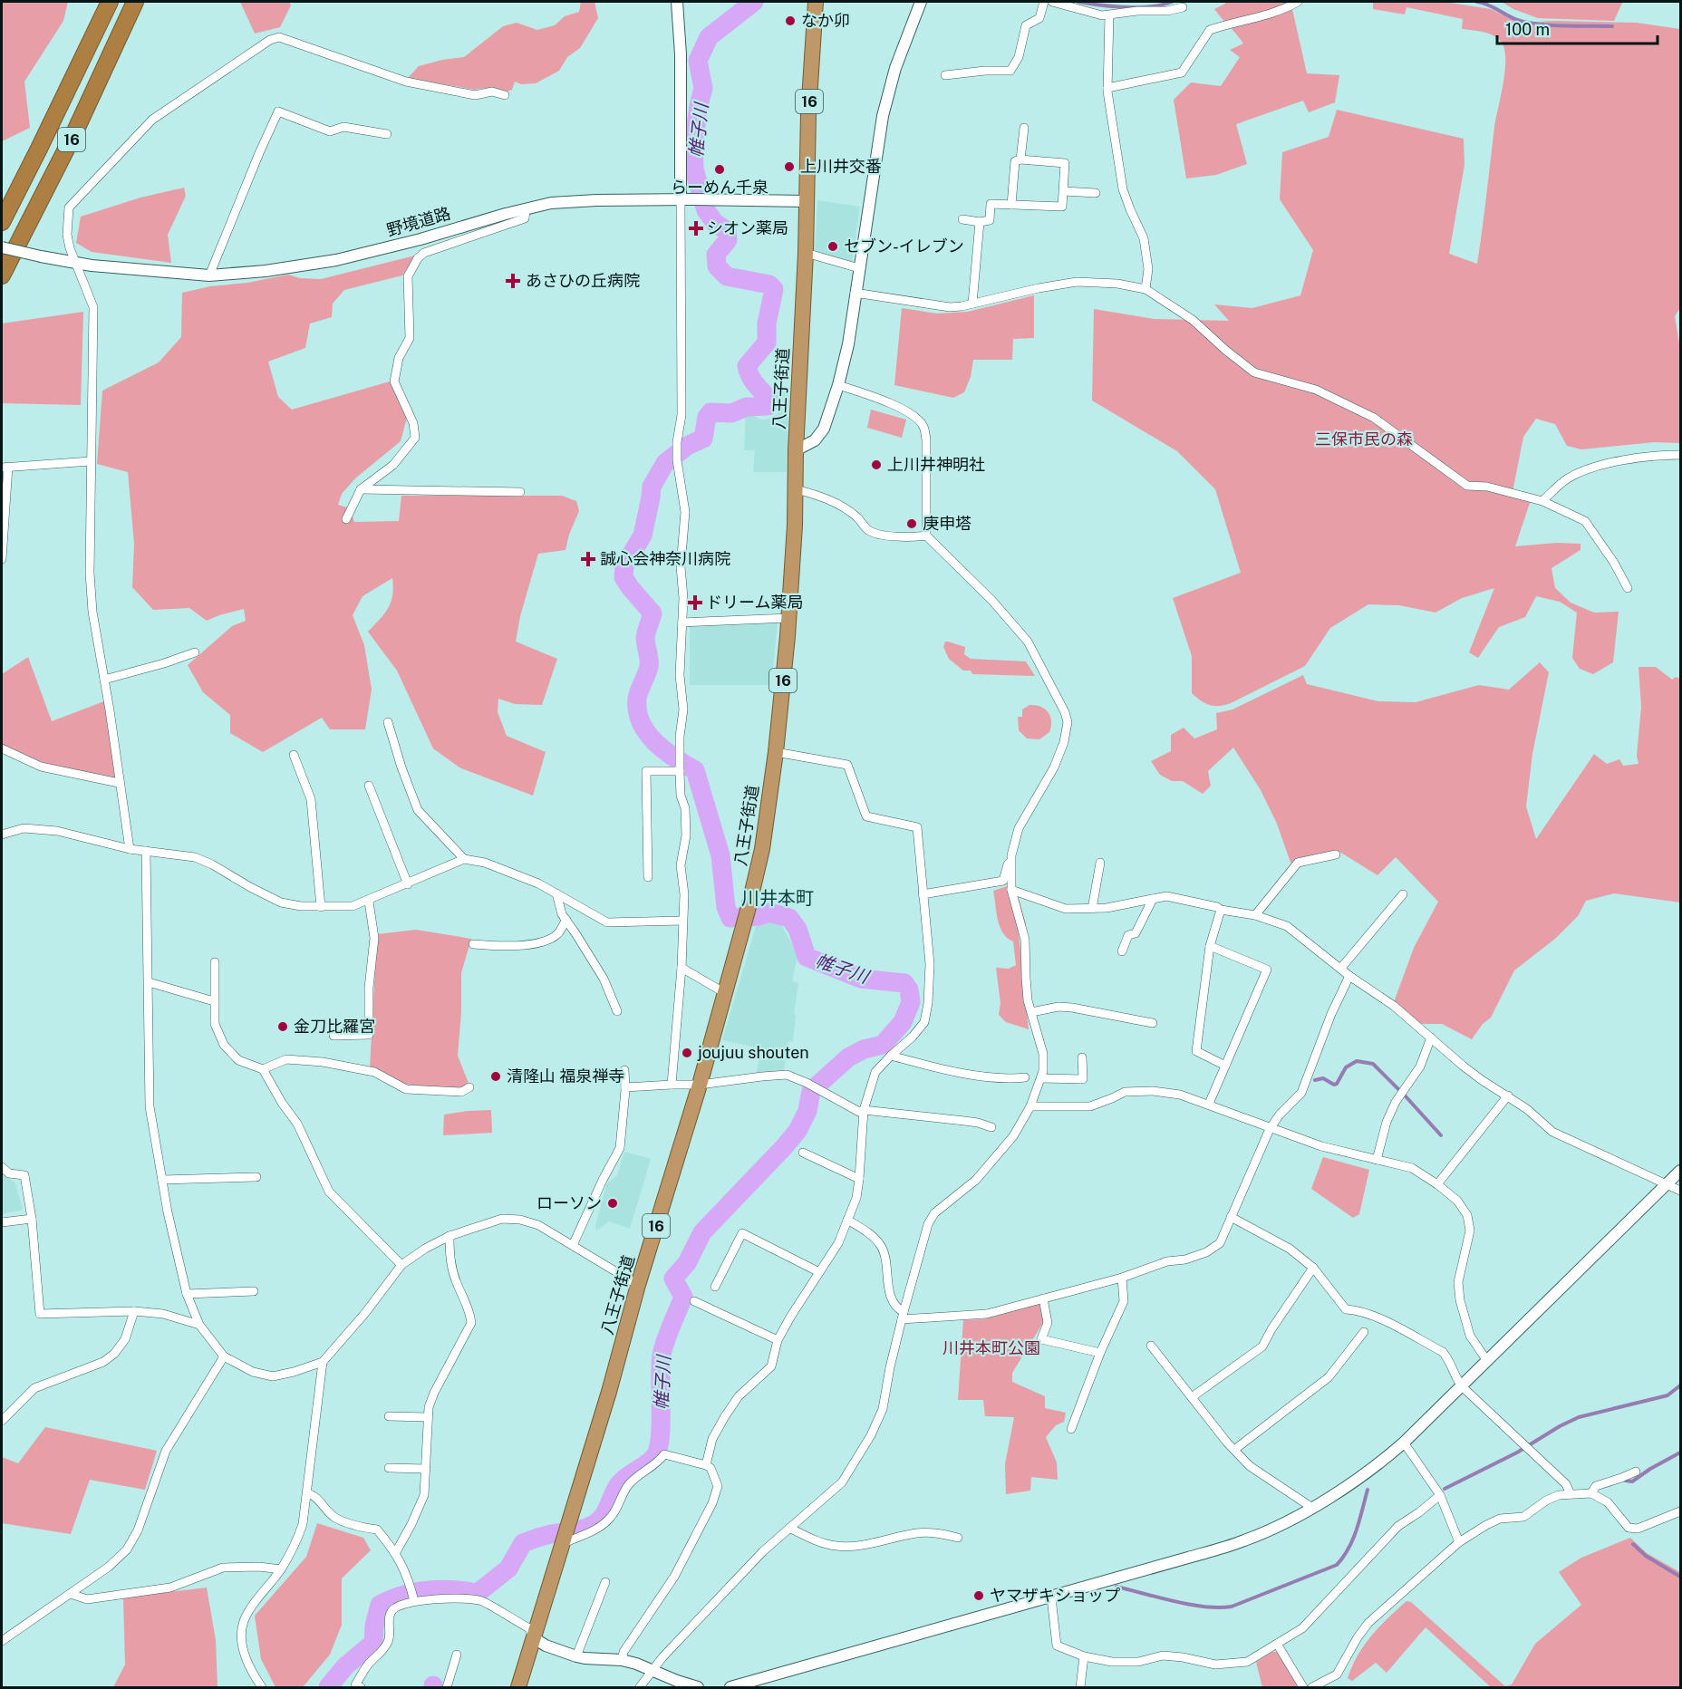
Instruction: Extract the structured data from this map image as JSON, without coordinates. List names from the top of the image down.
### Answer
{
  "streets": {
    "highway": ["16", "八王子街道"],
    "street": ["野境道路"]
  },
  "crossings": [
    ["野境道路", "八王子街道"]
  ],
  "districts": ["川井本町"],
  "water": ["帷子川"],
  "parks": ["三保市民の森", "川井本町公園"],
  "places": {
    "other": [
      "なか卯",
      "上川井交番",
      "らーめん千泉",
      "セブン-イレブン",
      "上川井神明社",
      "庚申塔",
      "金刀比羅宮",
      "joujuu shouten",
      "清隆山 福泉禅寺",
      "ローソン",
      "ヤマザキショップ"
    ],
    "health": [
      "シオン薬局",
      "あさひの丘病院",
      "誠心会神奈川病院",
      "ドリーム薬局"
    ]
  },
  "scale_bar": "100 m"
}
